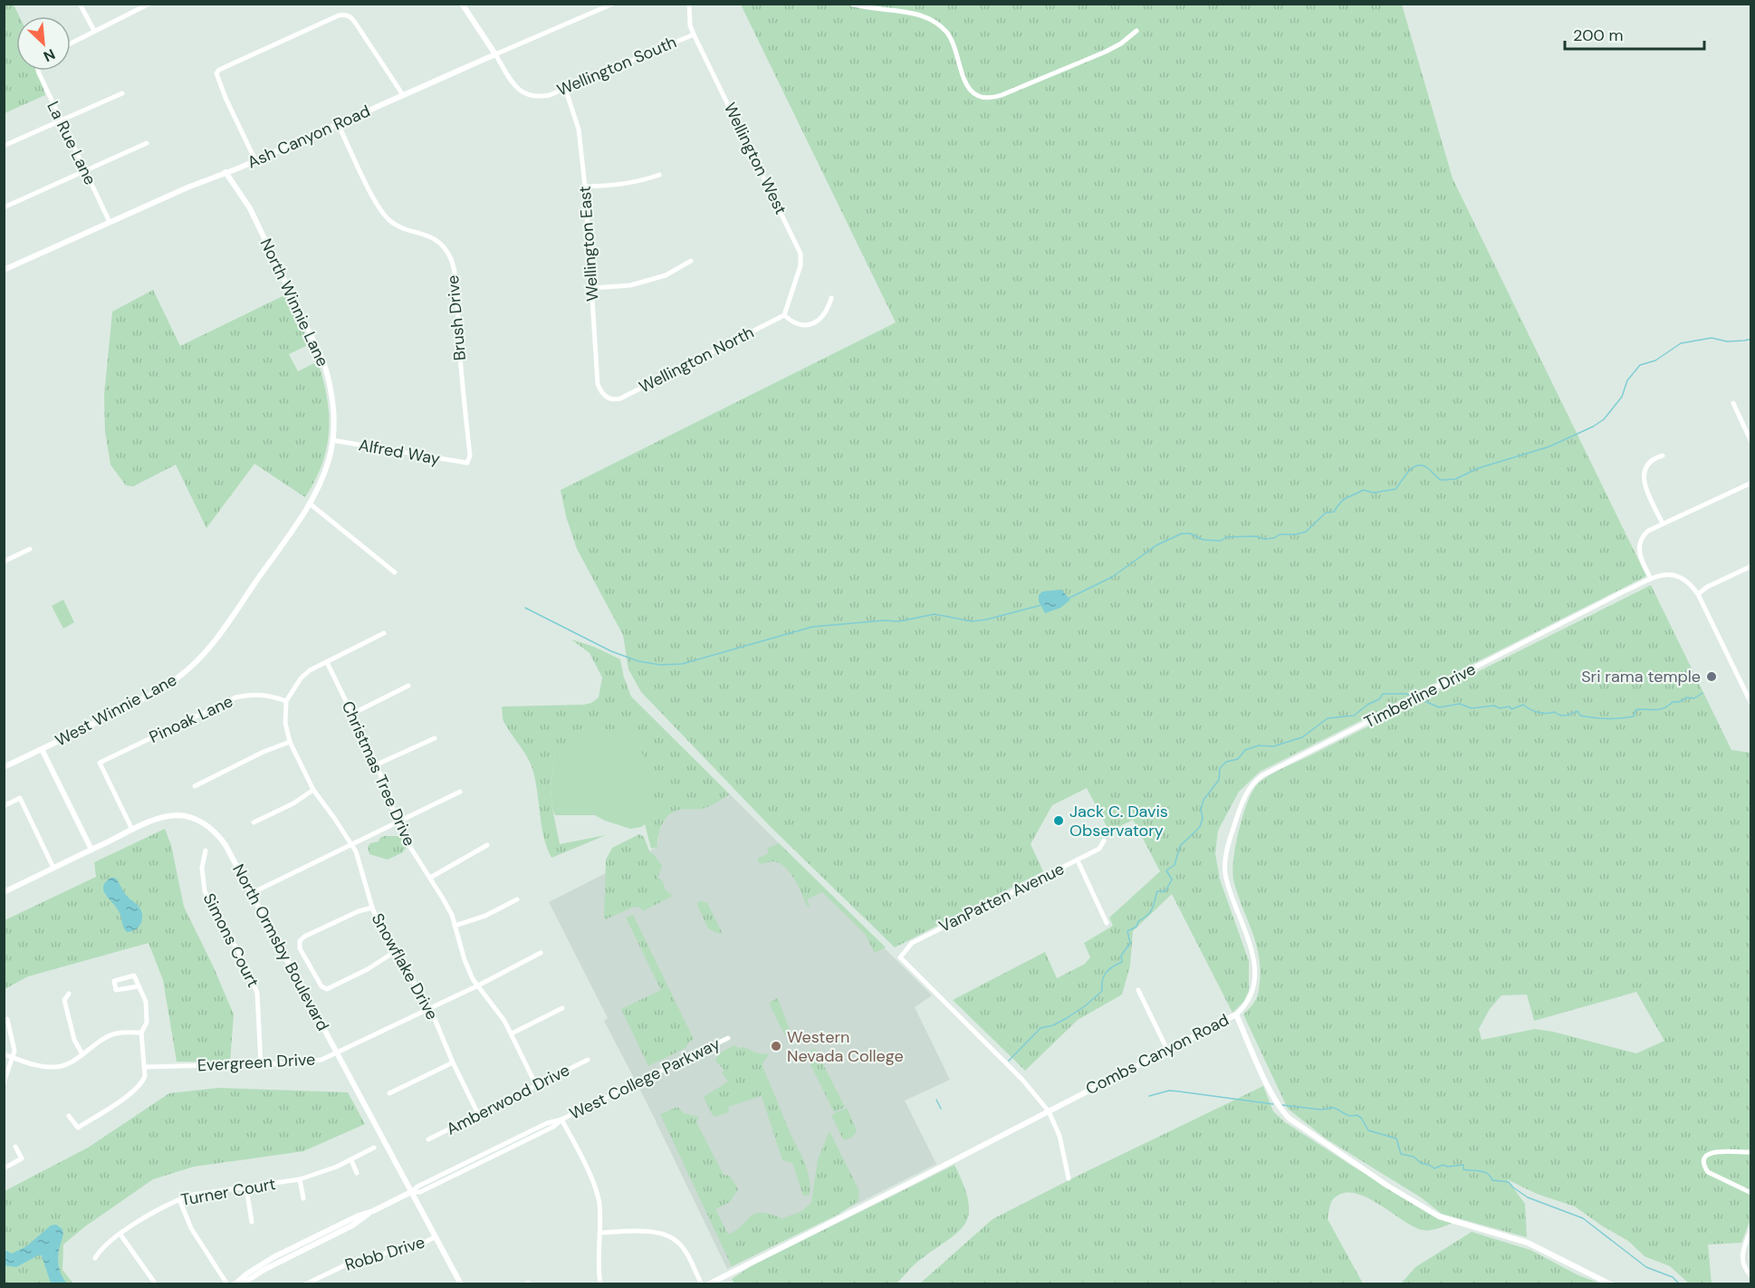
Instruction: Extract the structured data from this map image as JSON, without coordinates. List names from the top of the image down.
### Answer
{
  "streets": {
    "street": [
      "Wellington South",
      "Ash Canyon Road",
      "La Rue Lane",
      "Wellington West",
      "Wellington East",
      "North Winnie Lane",
      "Brush Drive",
      "Wellington North",
      "Alfred Way",
      "Timberline Drive",
      "West Winnie Lane",
      "Pinoak Lane",
      "Christmas Tree Drive",
      "VanPatten Avenue",
      "Simons Court",
      "North Ormsby Boulevard",
      "Snowflake Drive",
      "Combs Canyon Road",
      "Evergreen Drive",
      "West College Parkway",
      "Amberwood Drive",
      "Turner Court",
      "Robb Drive"
    ]
  },
  "crossings": [
    ["Wellington South", "Ash Canyon Road"],
    ["Wellington South", "Wellington West"],
    ["Wellington South", "Wellington East"],
    ["Ash Canyon Road", "La Rue Lane"],
    ["Ash Canyon Road", "North Winnie Lane"],
    ["Ash Canyon Road", "Brush Drive"],
    ["Wellington West", "Wellington North"],
    ["Wellington East", "Wellington North"],
    ["North Winnie Lane", "Alfred Way"],
    ["North Winnie Lane", "West Winnie Lane"],
    ["Brush Drive", "Alfred Way"],
    ["Timberline Drive", "Combs Canyon Road"],
    ["Pinoak Lane", "North Ormsby Boulevard"],
    ["Pinoak Lane", "Snowflake Drive"],
    ["Christmas Tree Drive", "Evergreen Drive"],
    ["Christmas Tree Drive", "Amberwood Drive"],
    ["VanPatten Avenue", "Combs Canyon Road"],
    ["Simons Court", "Evergreen Drive"],
    ["North Ormsby Boulevard", "Evergreen Drive"],
    ["North Ormsby Boulevard", "West College Parkway"],
    ["North Ormsby Boulevard", "Turner Court"],
    ["North Ormsby Boulevard", "Robb Drive"],
    ["Snowflake Drive", "Evergreen Drive"],
    ["Snowflake Drive", "Amberwood Drive"]
  ],
  "places": ["Sri rama temple", "Jack C. Davis Observatory", "Western Nevada College"],
  "scale_bar": "200 m",
  "north": "bottom right"
}
